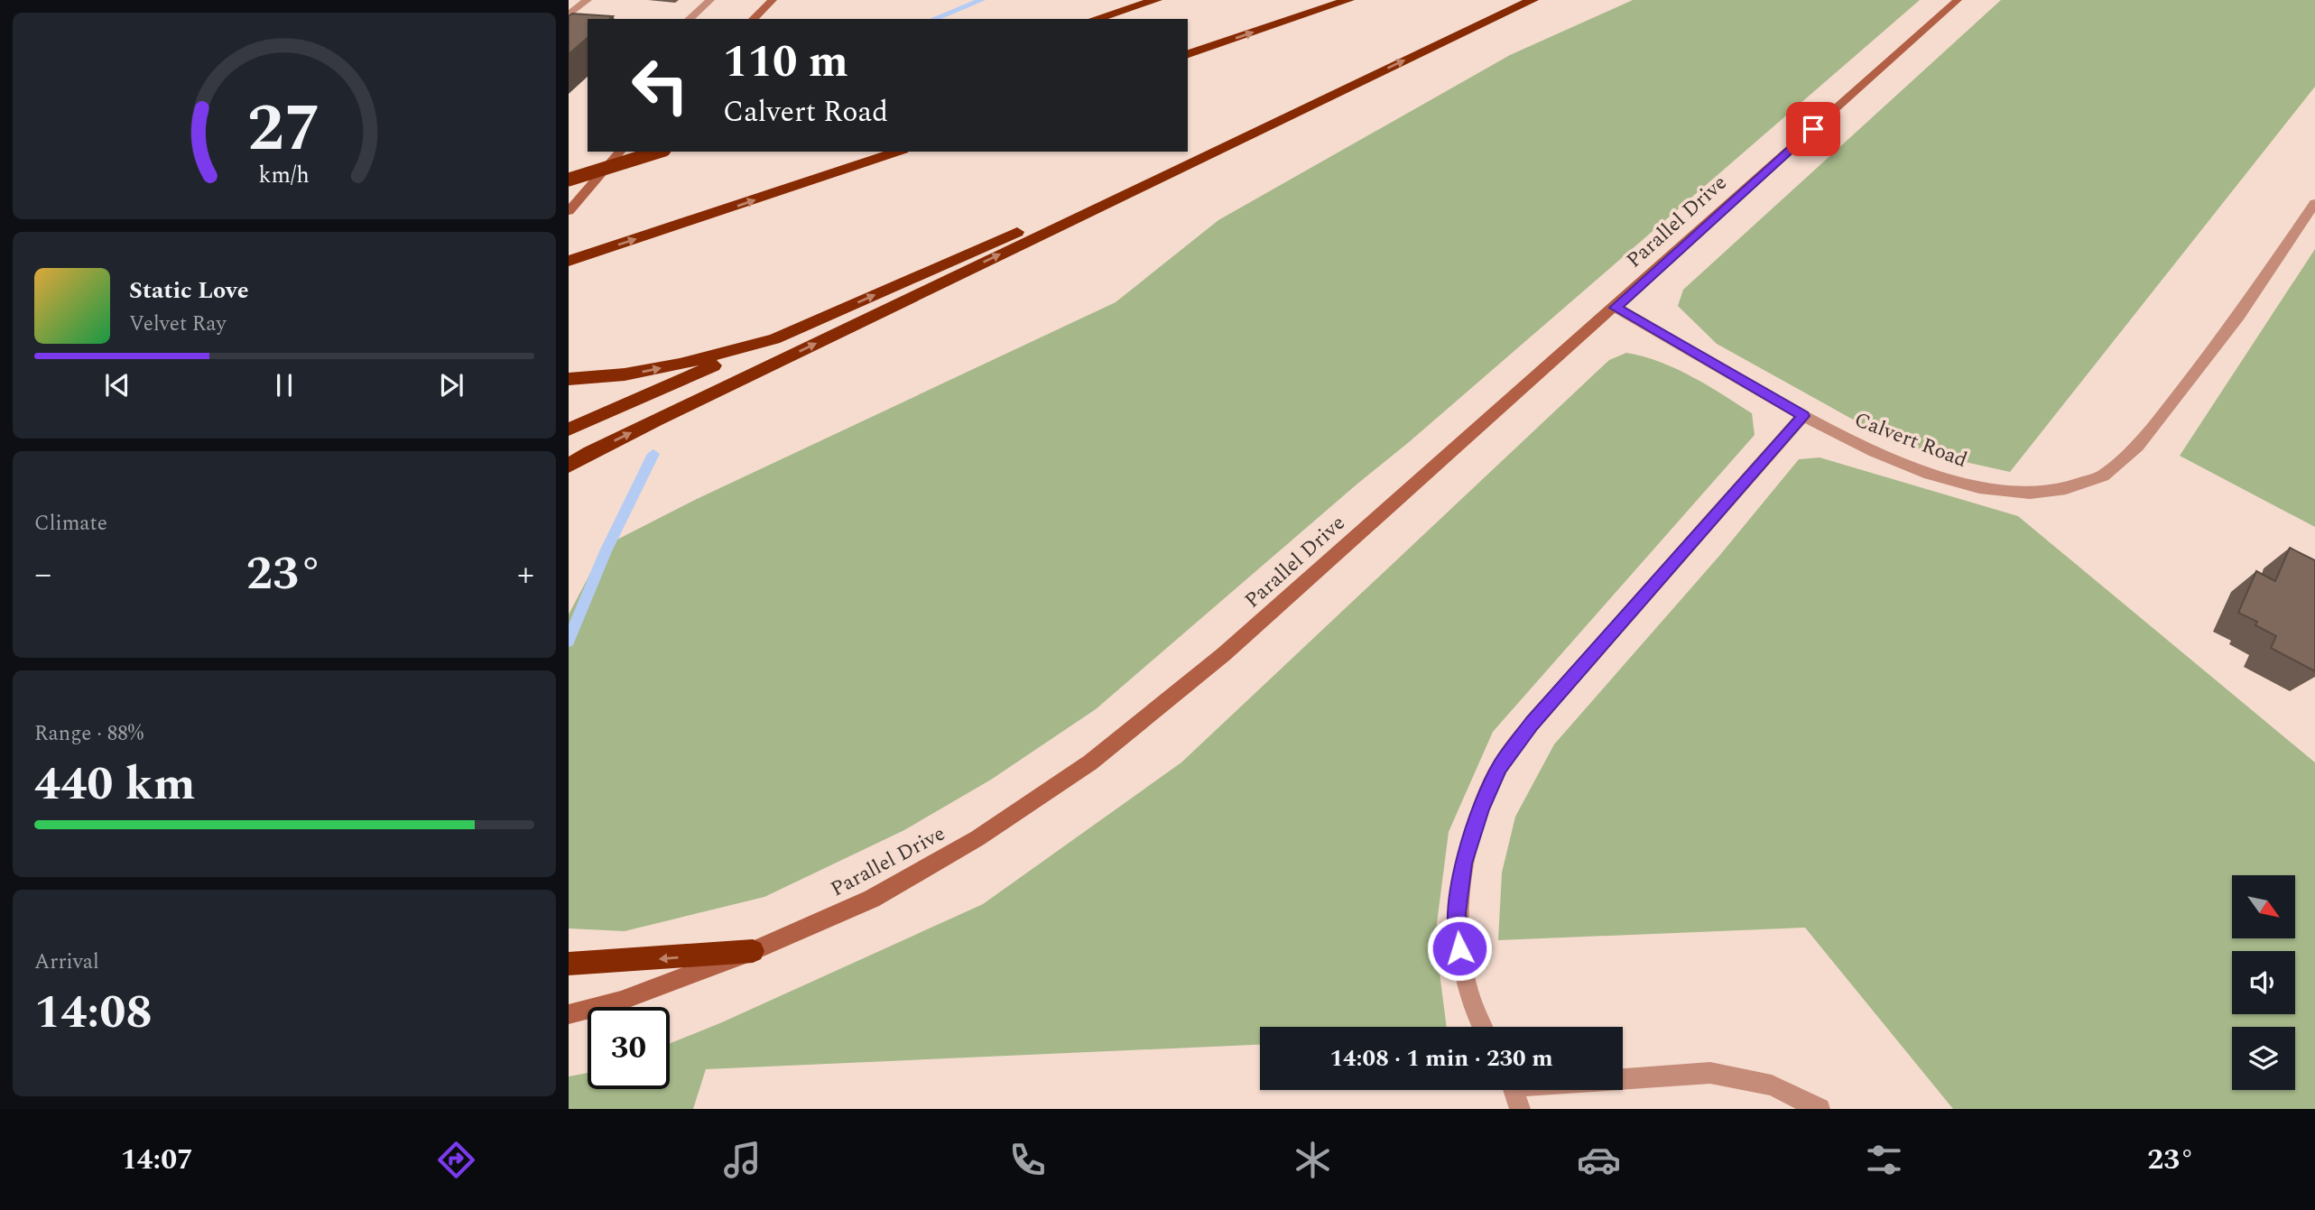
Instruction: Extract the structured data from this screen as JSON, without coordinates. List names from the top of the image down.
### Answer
{
  "streets": {
    "street": ["Parallel Drive", "Calvert Road"]
  },
  "crossings": [
    ["Parallel Drive", "Calvert Road"]
  ],
  "north": "bottom right",
  "page": {
    "turn": ["110 m", "Calvert Road"],
    "song": ["Static Love", "Velvet Ray"],
    "tile": [
      "Climate",
      ["Range · 88%", "440 km"],
      ["Arrival", "14:08"]
    ],
    "heat": ["−", "23°", "+"],
    "limit": "30",
    "trip": "14:08 · 1 min · 230 m",
    "tabs": ["14:07", "23°"],
    "gauge": ["27", "km/h"]
  }
}
